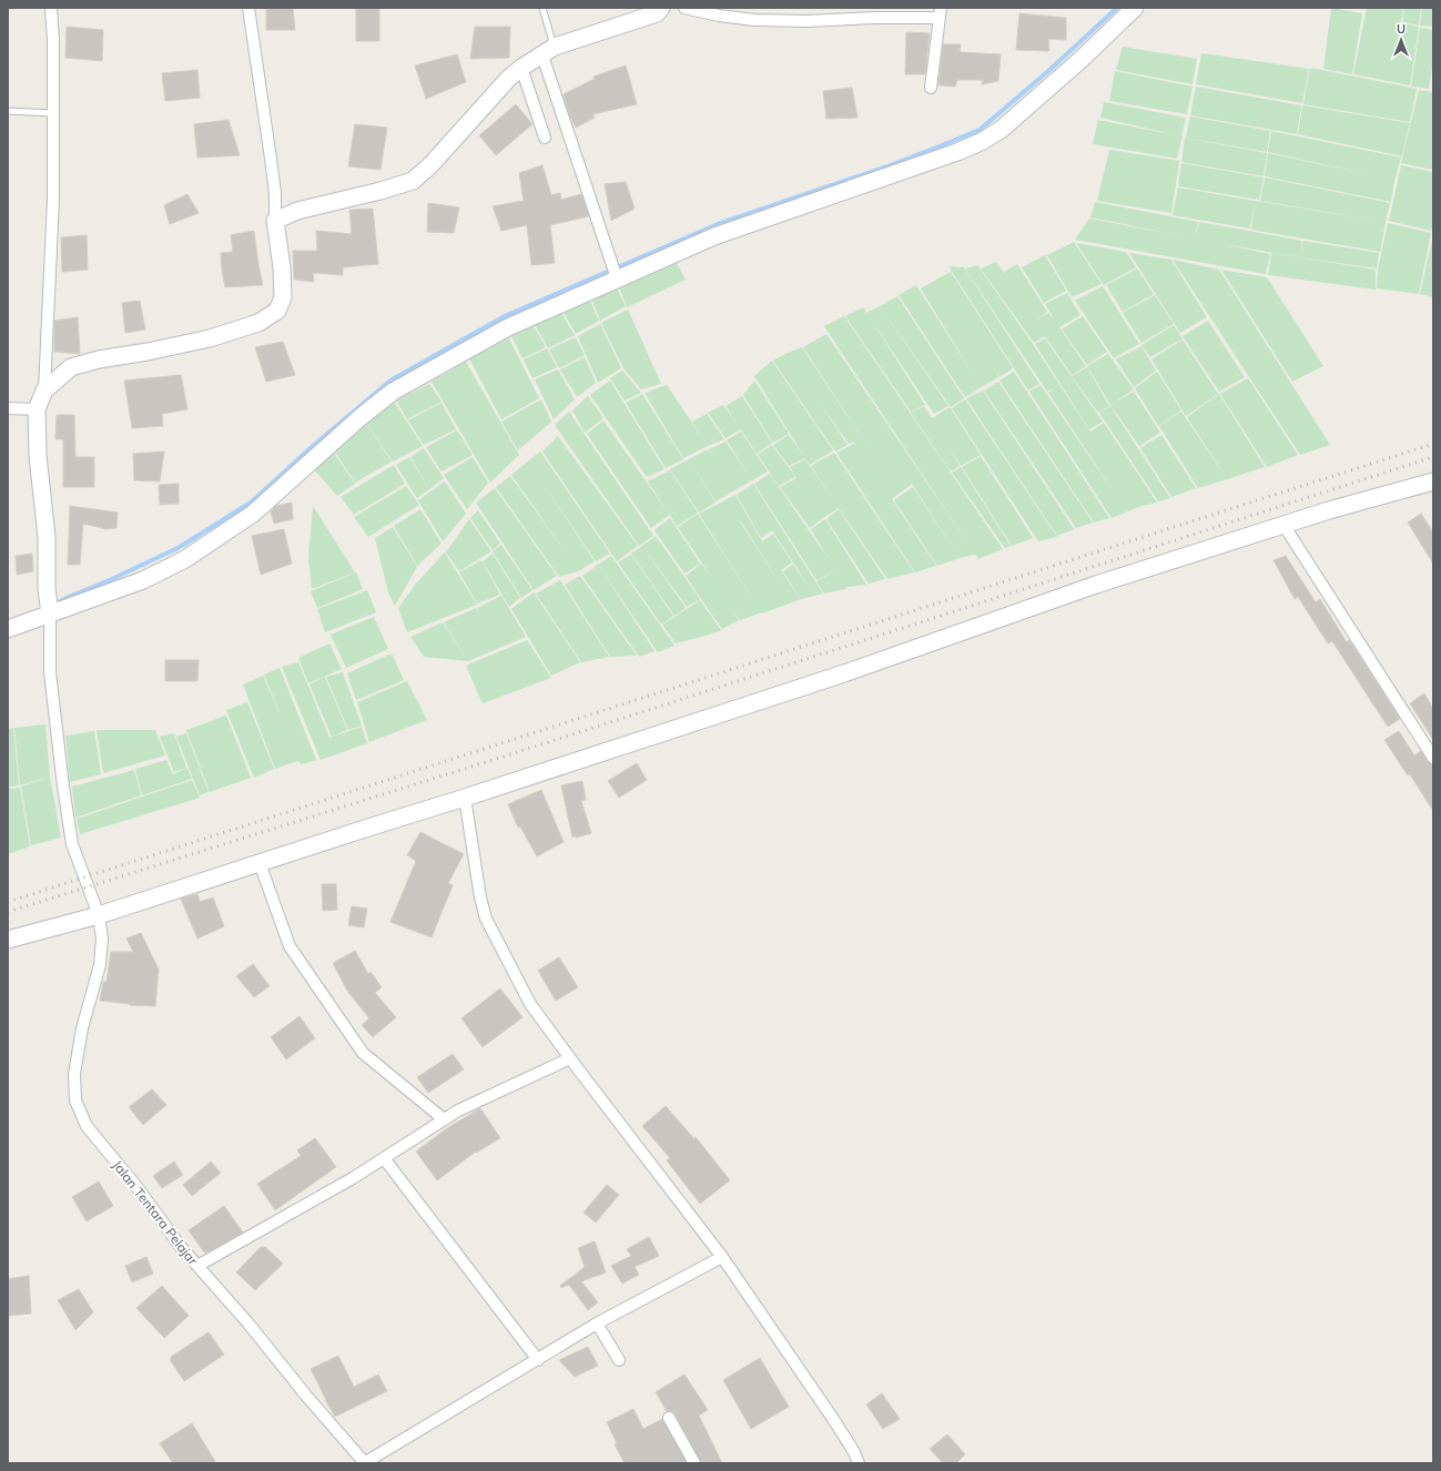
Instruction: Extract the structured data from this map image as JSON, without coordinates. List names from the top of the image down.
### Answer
{
  "streets": {
    "street": ["Jalan Tentara Pelajar"]
  },
  "north": "top"
}
